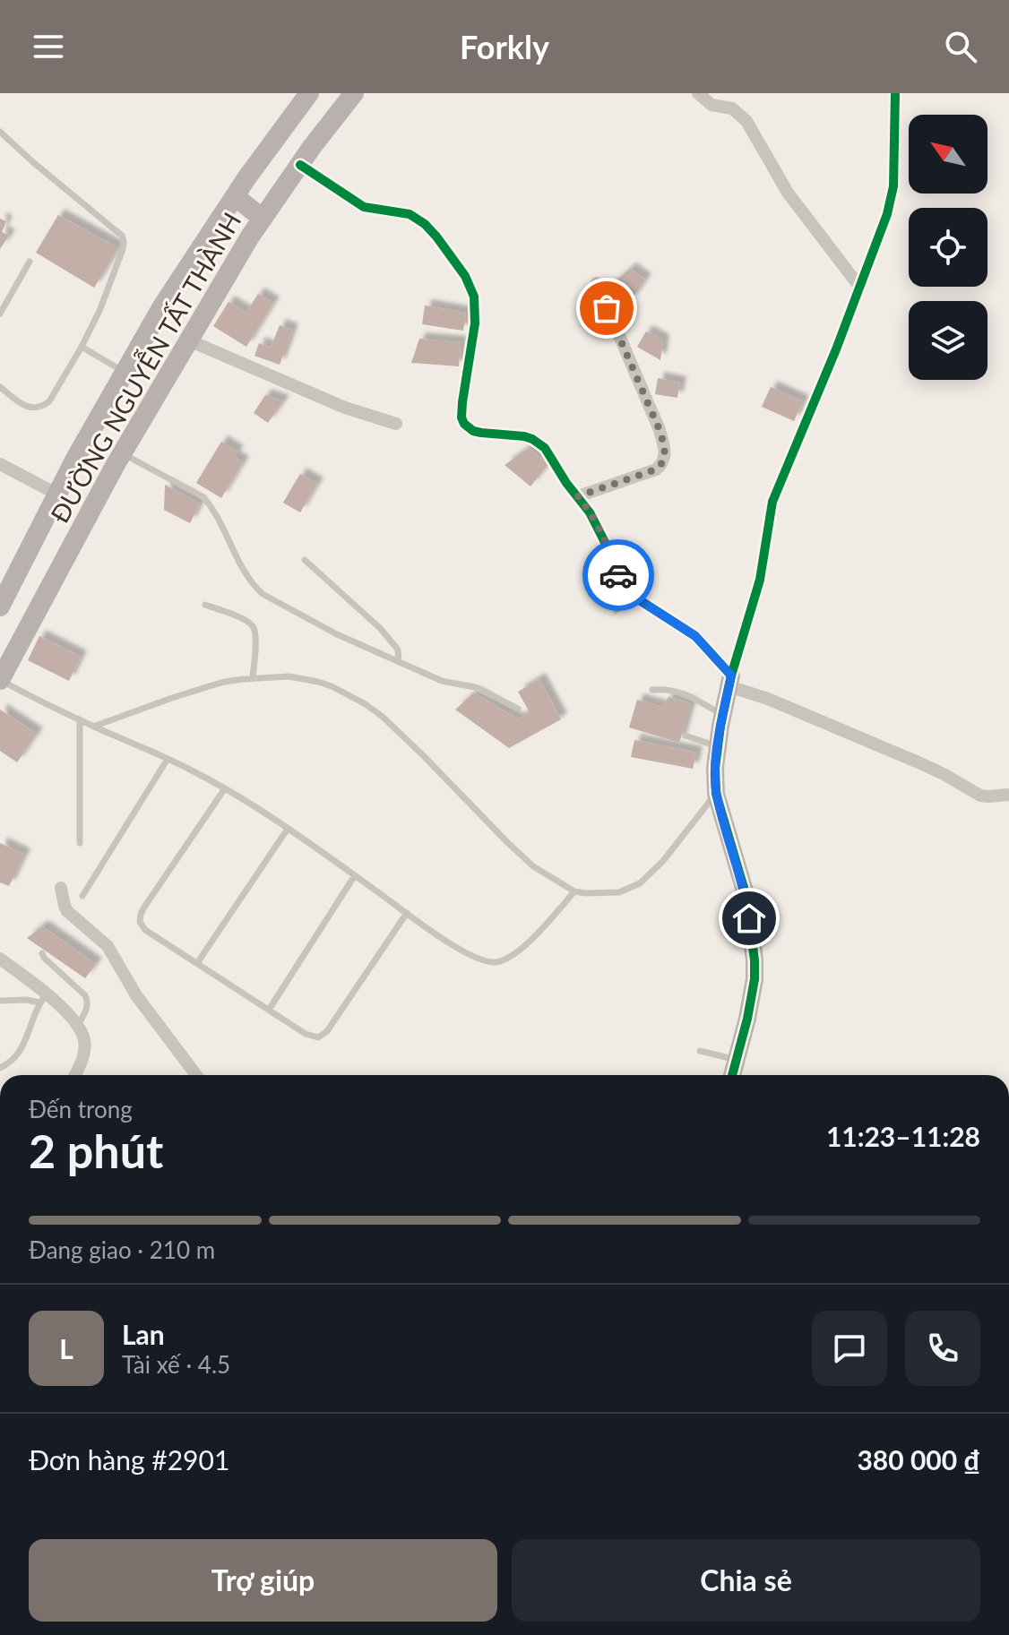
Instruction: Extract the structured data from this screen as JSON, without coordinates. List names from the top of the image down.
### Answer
{
  "streets": {
    "main road": ["ĐƯỜNG NGUYỄN TẤT THÀNH"]
  },
  "north": "top left",
  "page": {
    "header": "Forkly",
    "heading": ["2 phút", "Đến trong", "11:23–11:28"],
    "panel": [
      "Lan",
      "Tài xế · 4.5",
      "Đơn hàng #2901",
      "380 000 ₫"
    ],
    "bar": "Đang giao · 210 m",
    "round": "L",
    "buttons": ["Trợ giúp", "Chia sẻ"]
  }
}
